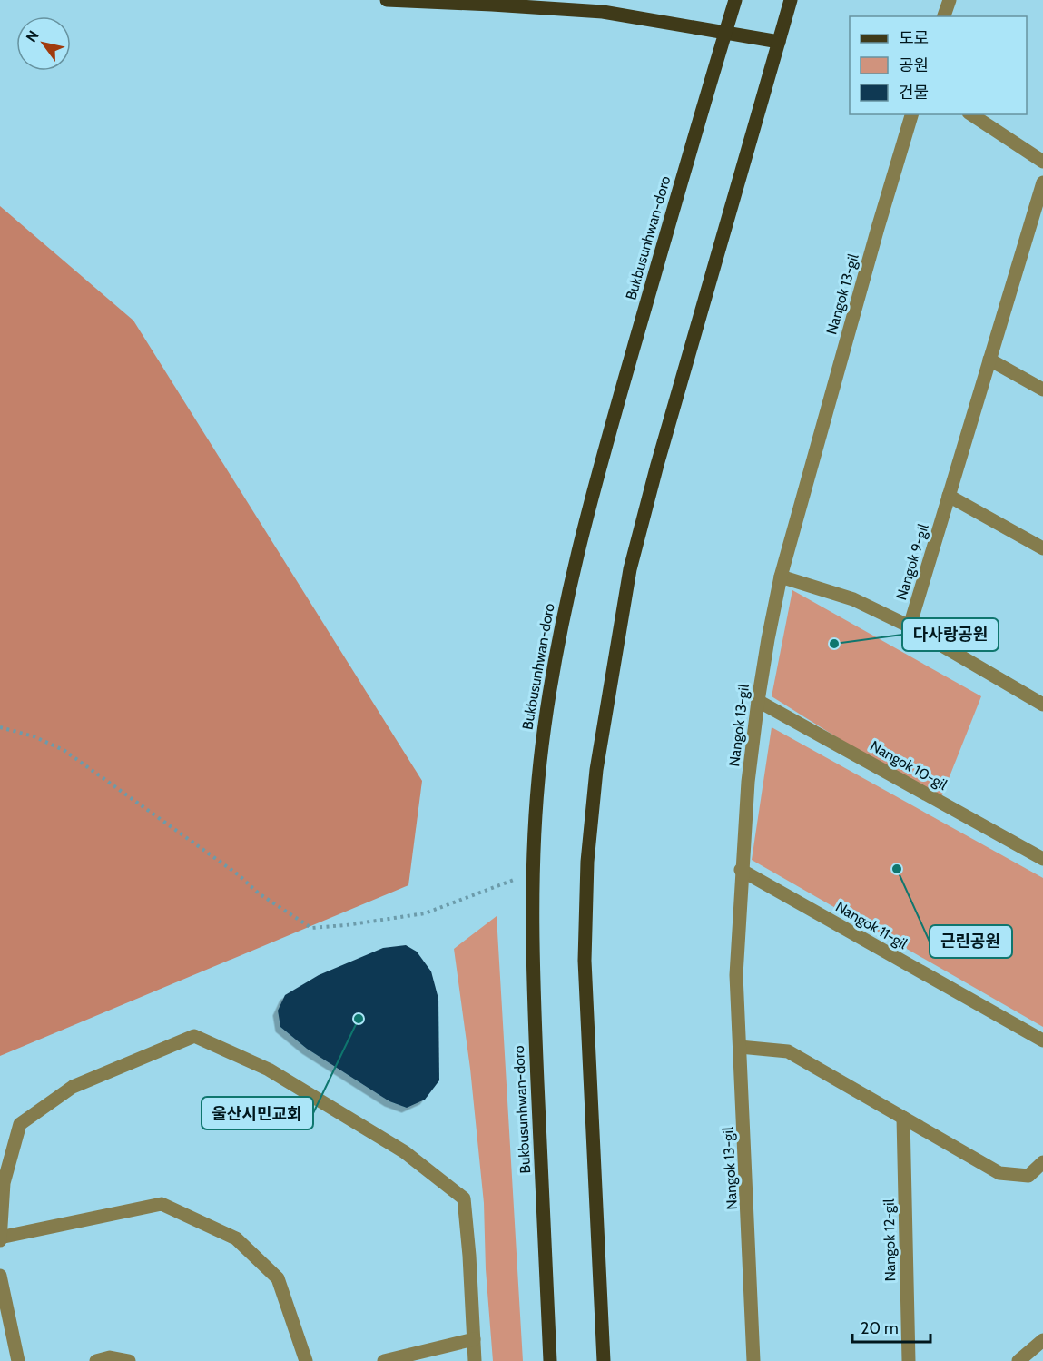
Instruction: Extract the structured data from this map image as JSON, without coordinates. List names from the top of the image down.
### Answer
{
  "streets": {
    "main road": ["Bukbusunhwan-doro"],
    "street": [
      "Nangok 13-gil",
      "Nangok 9-gil",
      "Nangok 10-gil",
      "Nangok 11-gil",
      "Nangok 12-gil"
    ]
  },
  "crossings": [
    ["Nangok 13-gil", "Nangok 10-gil"],
    ["Nangok 13-gil", "Nangok 11-gil"]
  ],
  "places": ["다사랑공원", "근린공원", "울산시민교회"],
  "legend": ["도로", "공원", "건물"],
  "scale_bar": "20 m",
  "north": "top left"
}
